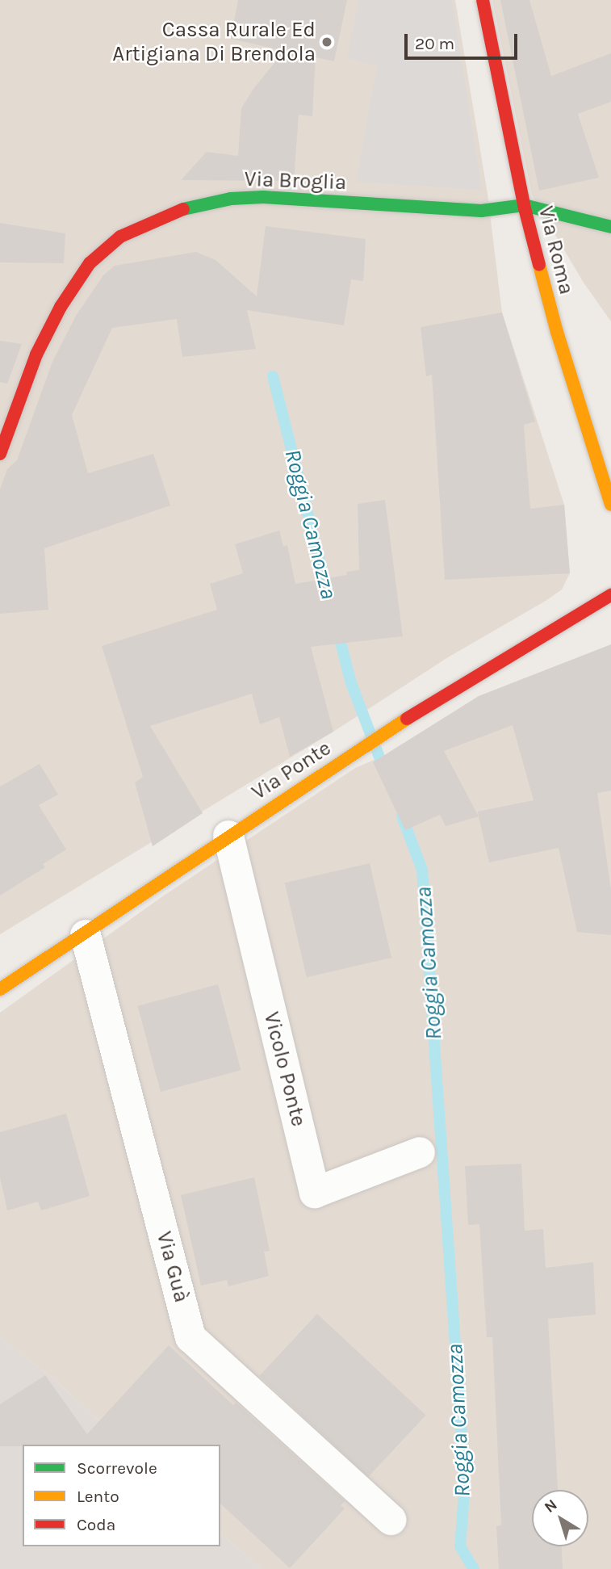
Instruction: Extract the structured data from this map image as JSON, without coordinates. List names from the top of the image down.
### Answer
{
  "streets": {
    "street": [
      "Via Broglia",
      "Via Roma",
      "Via Ponte",
      "Vicolo Ponte",
      "Via Guà"
    ]
  },
  "crossings": [
    ["Via Broglia", "Via Roma"],
    ["Via Ponte", "Vicolo Ponte"],
    ["Via Ponte", "Via Guà"]
  ],
  "water": ["Roggia Camozza"],
  "places": ["Cassa Rurale Ed Artigiana Di Brendola"],
  "legend": ["Scorrevole", "Lento", "Coda"],
  "scale_bar": "20 m",
  "north": "top left"
}
